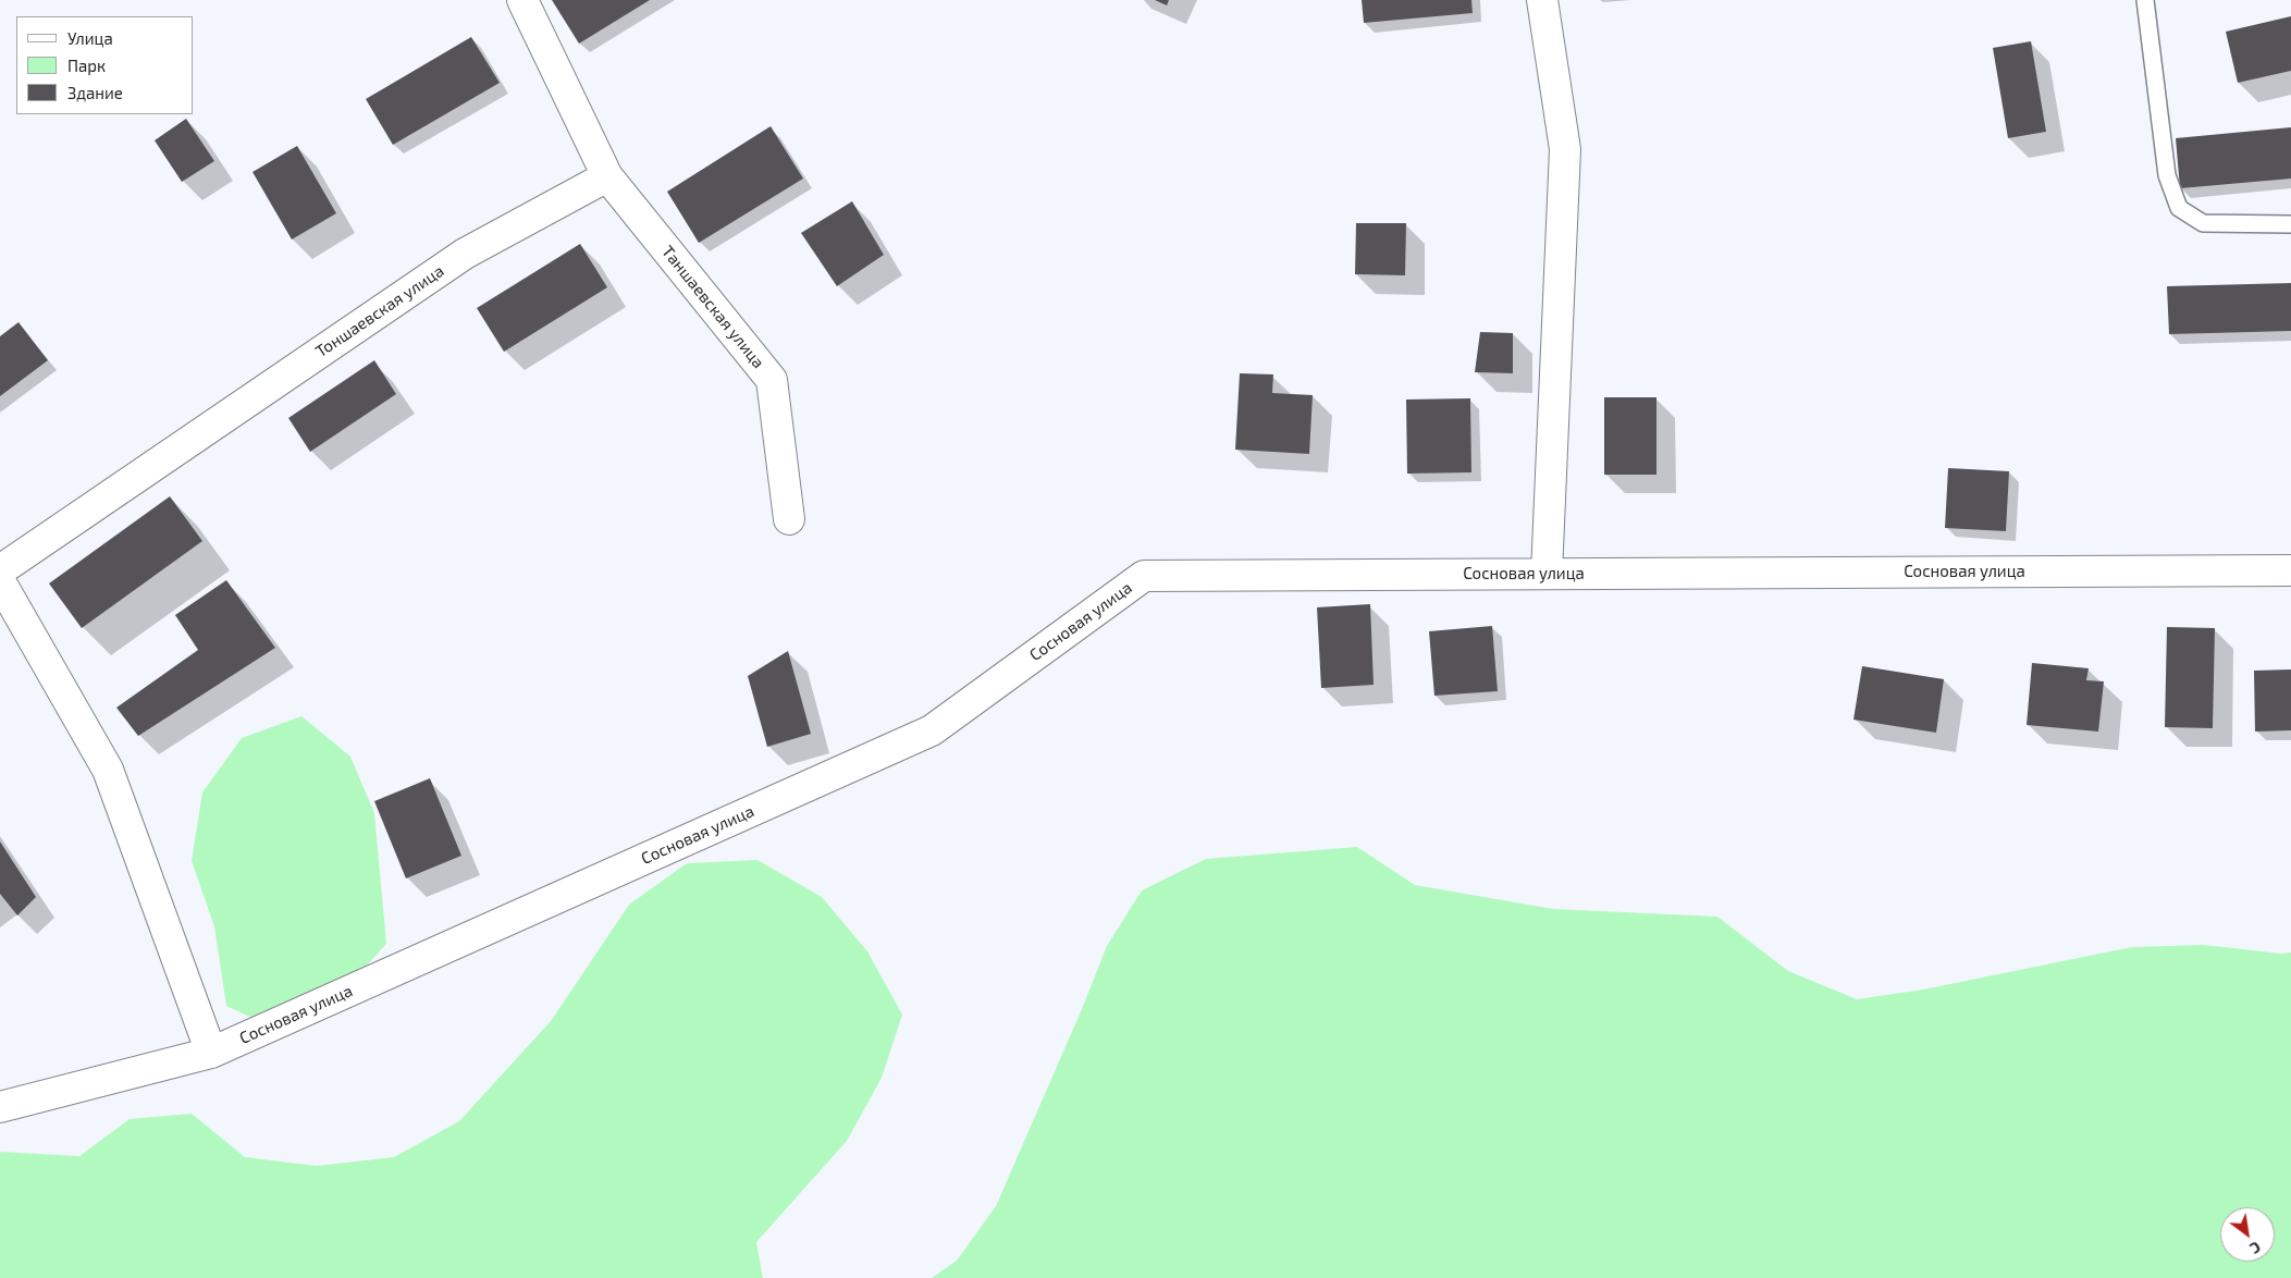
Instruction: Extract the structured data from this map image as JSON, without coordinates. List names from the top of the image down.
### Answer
{
  "streets": {
    "street": ["Таншаевская улица", "Тоншаевская улица", "Сосновая улица"]
  },
  "crossings": [
    ["Таншаевская улица", "Тоншаевская улица"]
  ],
  "legend": ["Улица", "Парк", "Здание"],
  "north": "bottom right"
}
